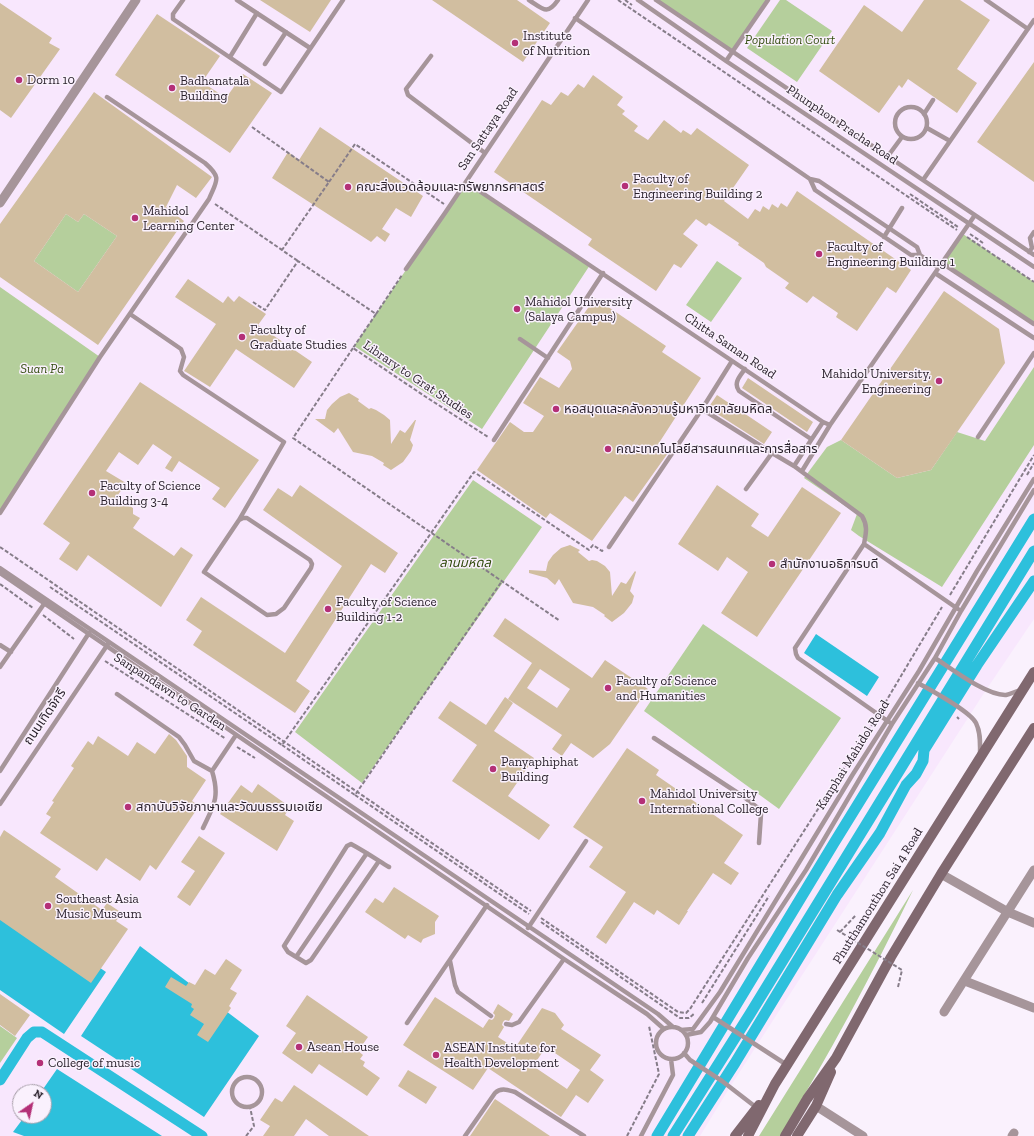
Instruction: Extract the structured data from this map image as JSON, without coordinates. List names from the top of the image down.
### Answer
{
  "streets": {
    "main road": ["Phutthamonthon Sai 4 Road"],
    "lane": [
      "Phunphon Pracha Road",
      "San Sattaya Road",
      "Chitta Saman Road",
      "ถนนเทิดจักรี",
      "Kanphai Mahidol Road"
    ],
    "path": ["Library to Grat Studies", "Sanpandawn to Garden"]
  },
  "crossings": [
    ["San Sattaya Road", "Chitta Saman Road"],
    ["San Sattaya Road", "Library to Grat Studies"]
  ],
  "parks": ["Population Court", "Suan Pa", "ลานมหิดล"],
  "places": [
    "Institute of Nutrition",
    "Dorm 10",
    "Badhanatala Building",
    "Faculty of Engineering Building 2",
    "คณะสิ่งแวดล้อมและทรัพยากรศาสตร์",
    "Mahidol Learning Center",
    "Faculty of Engineering Building 1",
    "Mahidol University (Salaya Campus)",
    "Faculty of Graduate Studies",
    "Mahidol University, Engineering",
    "หอสมุดและคลังความรู้มหาวิทยาลัยมหิดล",
    "คณะเทคโนโลยีสารสนเทศและการสื่อสาร",
    "Faculty of Science Building 3-4",
    "สำนักงานอธิการบดี",
    "Faculty of Science Building 1-2",
    "Faculty of Science and Humanities",
    "Panyaphiphat Building",
    "Mahidol University International College",
    "สถาบันวิจัยภาษาและวัฒนธรรมเอเชีย",
    "Southeast Asia Music Museum",
    "Asean House",
    "ASEAN Institute for Health Development",
    "College of music"
  ],
  "north": "top right"
}
